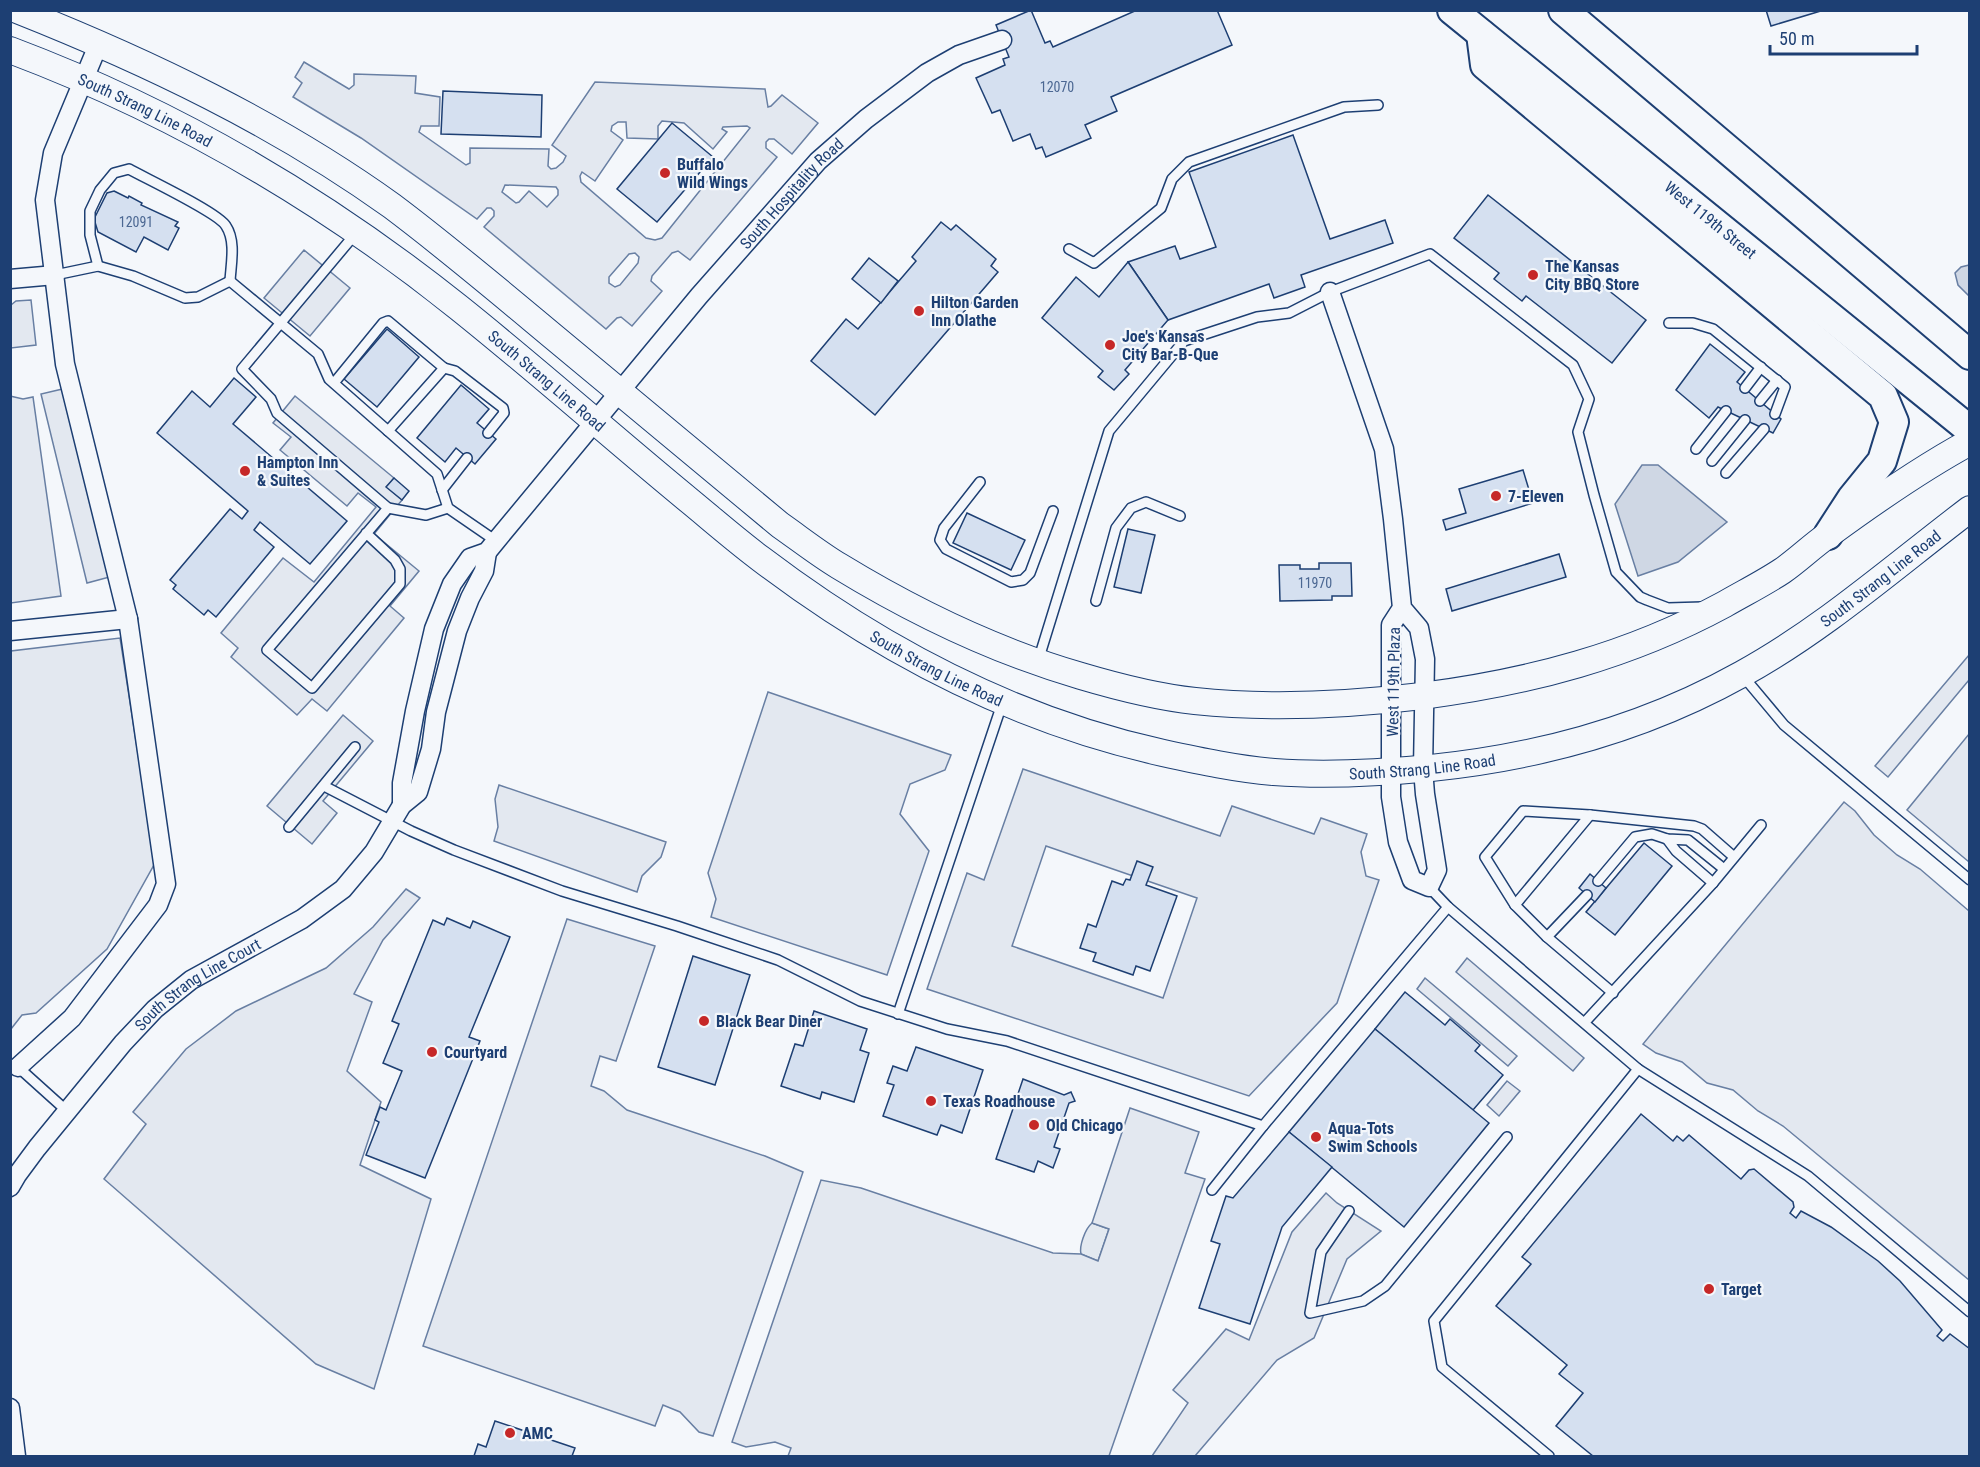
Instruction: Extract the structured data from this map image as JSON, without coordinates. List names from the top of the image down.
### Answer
{
  "streets": {
    "main road": ["South Strang Line Road", "West 119th Street"],
    "street": ["South Hospitality Road", "West 119th Plaza", "South Strang Line Court"]
  },
  "crossings": [
    ["South Strang Line Road", "West 119th Plaza"],
    ["South Strang Line Road", "South Strang Line Court"],
    ["South Hospitality Road", "South Strang Line Court"]
  ],
  "places": [
    "Buffalo Wild Wings",
    "The Kansas City BBQ Store",
    "Hilton Garden Inn Olathe",
    "Joe's Kansas City Bar-B-Que",
    "Hampton Inn & Suites",
    "7-Eleven",
    "Black Bear Diner",
    "Courtyard",
    "Texas Roadhouse",
    "Old Chicago",
    "Aqua-Tots Swim Schools",
    "Target",
    "AMC"
  ],
  "house_numbers": ["12070", "12091", "11970"],
  "scale_bar": "50 m"
}
